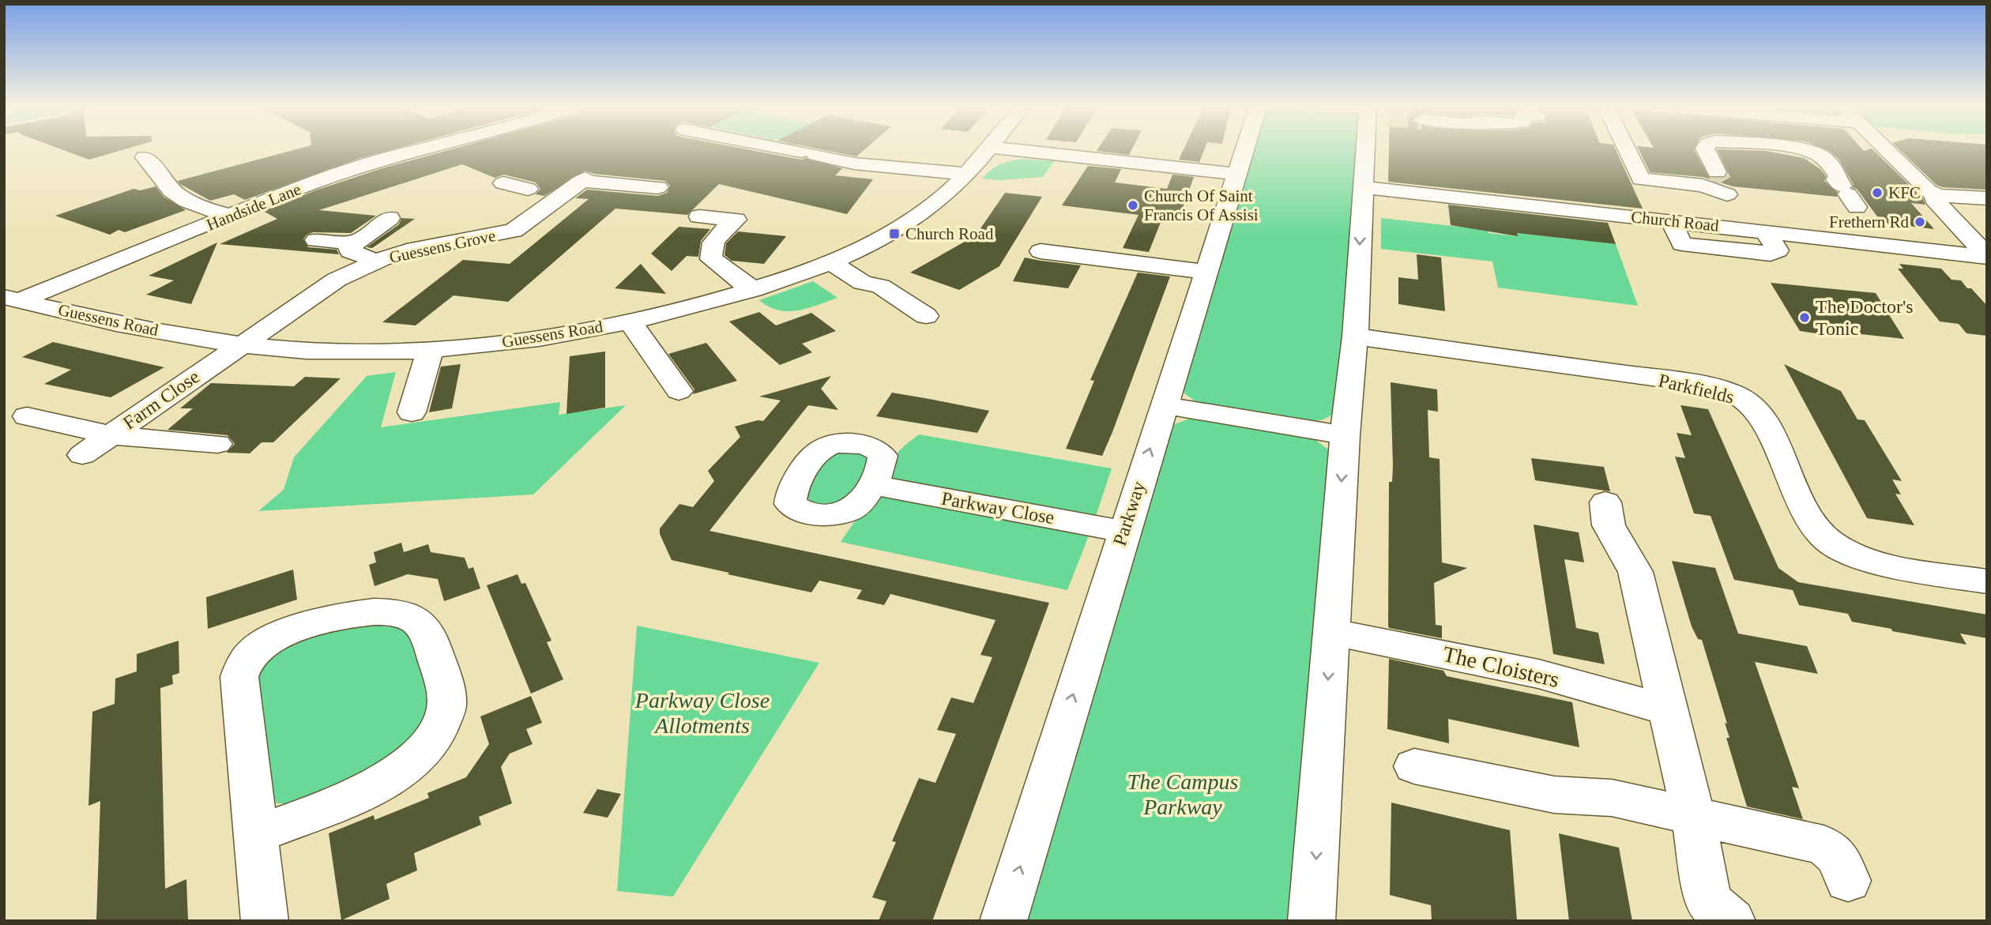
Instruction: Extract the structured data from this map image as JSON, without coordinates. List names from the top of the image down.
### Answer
{
  "streets": {
    "street": [
      "Handside Lane",
      "Church Road",
      "Guessens Grove",
      "Guessens Road",
      "Parkfields",
      "Farm Close",
      "Parkway Close",
      "Parkway",
      "The Cloisters"
    ]
  },
  "crossings": [
    ["Handside Lane", "Guessens Road"],
    ["Guessens Grove", "Guessens Road"],
    ["Guessens Grove", "Farm Close"],
    ["Guessens Road", "Farm Close"],
    ["Parkway Close", "Parkway"]
  ],
  "parks": ["Parkway Close Allotments", "The Campus Parkway"],
  "places": {
    "other": [
      "KFC",
      "Church Of Saint Francis Of Assisi",
      "Frethern Rd",
      "The Doctor's Tonic"
    ],
    "transit": ["Church Road"]
  }
}
